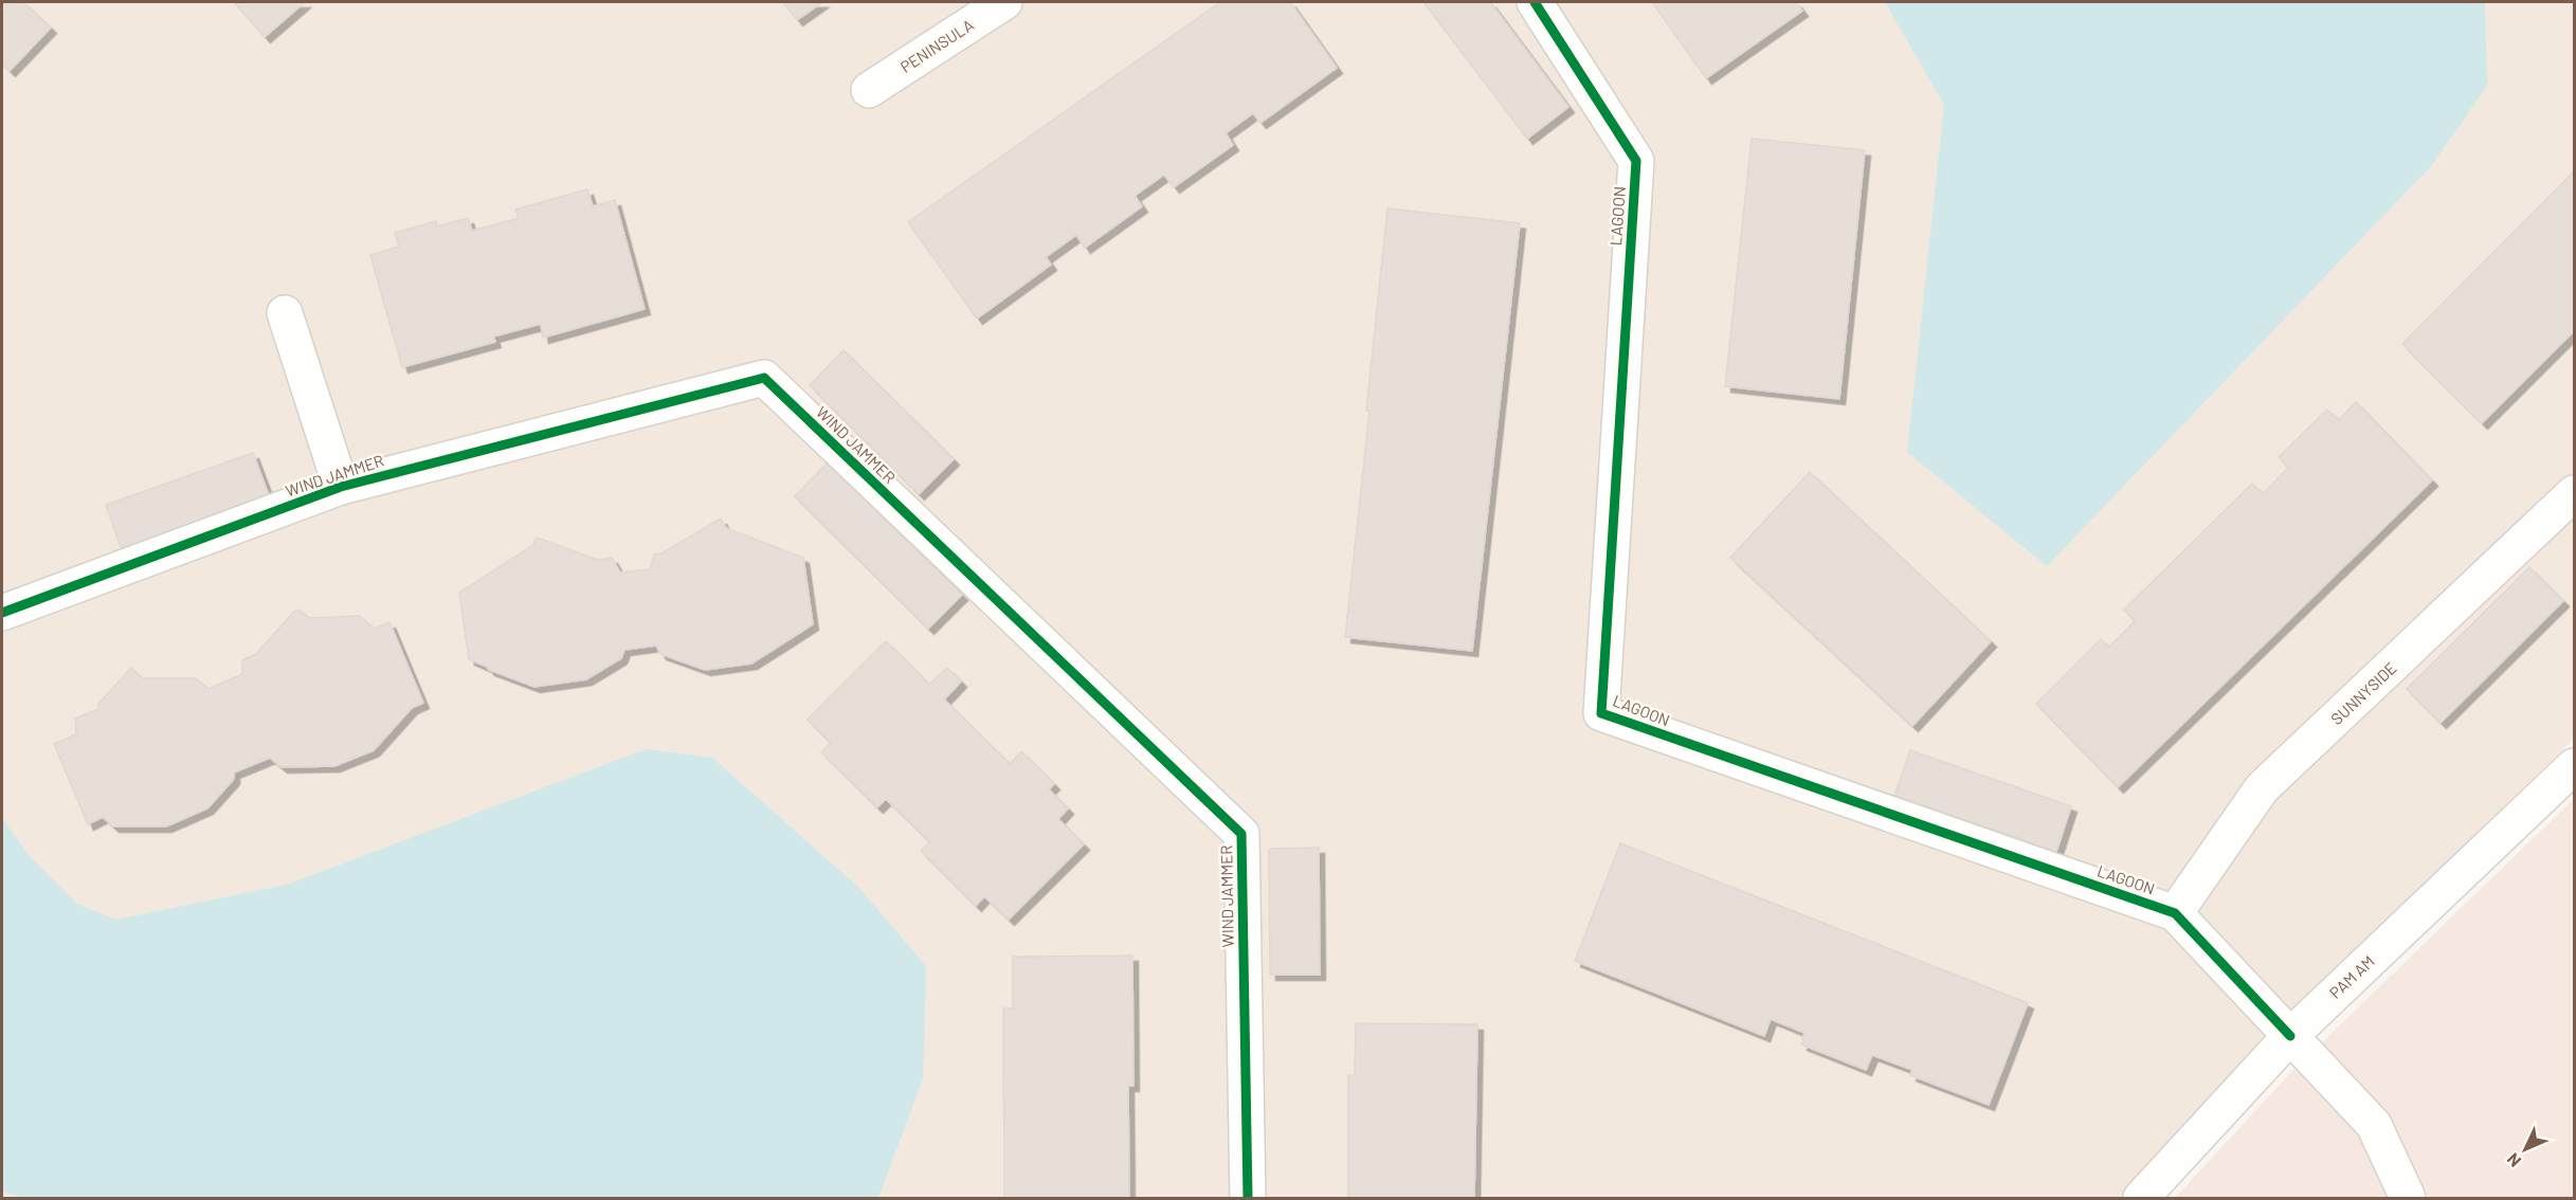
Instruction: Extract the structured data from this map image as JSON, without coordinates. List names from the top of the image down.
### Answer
{
  "streets": {
    "street": [
      "PENINSULA",
      "LAGOON",
      "WIND JAMMER",
      "SUNNYSIDE",
      "PAM AM"
    ]
  },
  "crossings": [
    ["LAGOON", "SUNNYSIDE"],
    ["LAGOON", "PAM AM"]
  ],
  "north": "bottom left"
}
